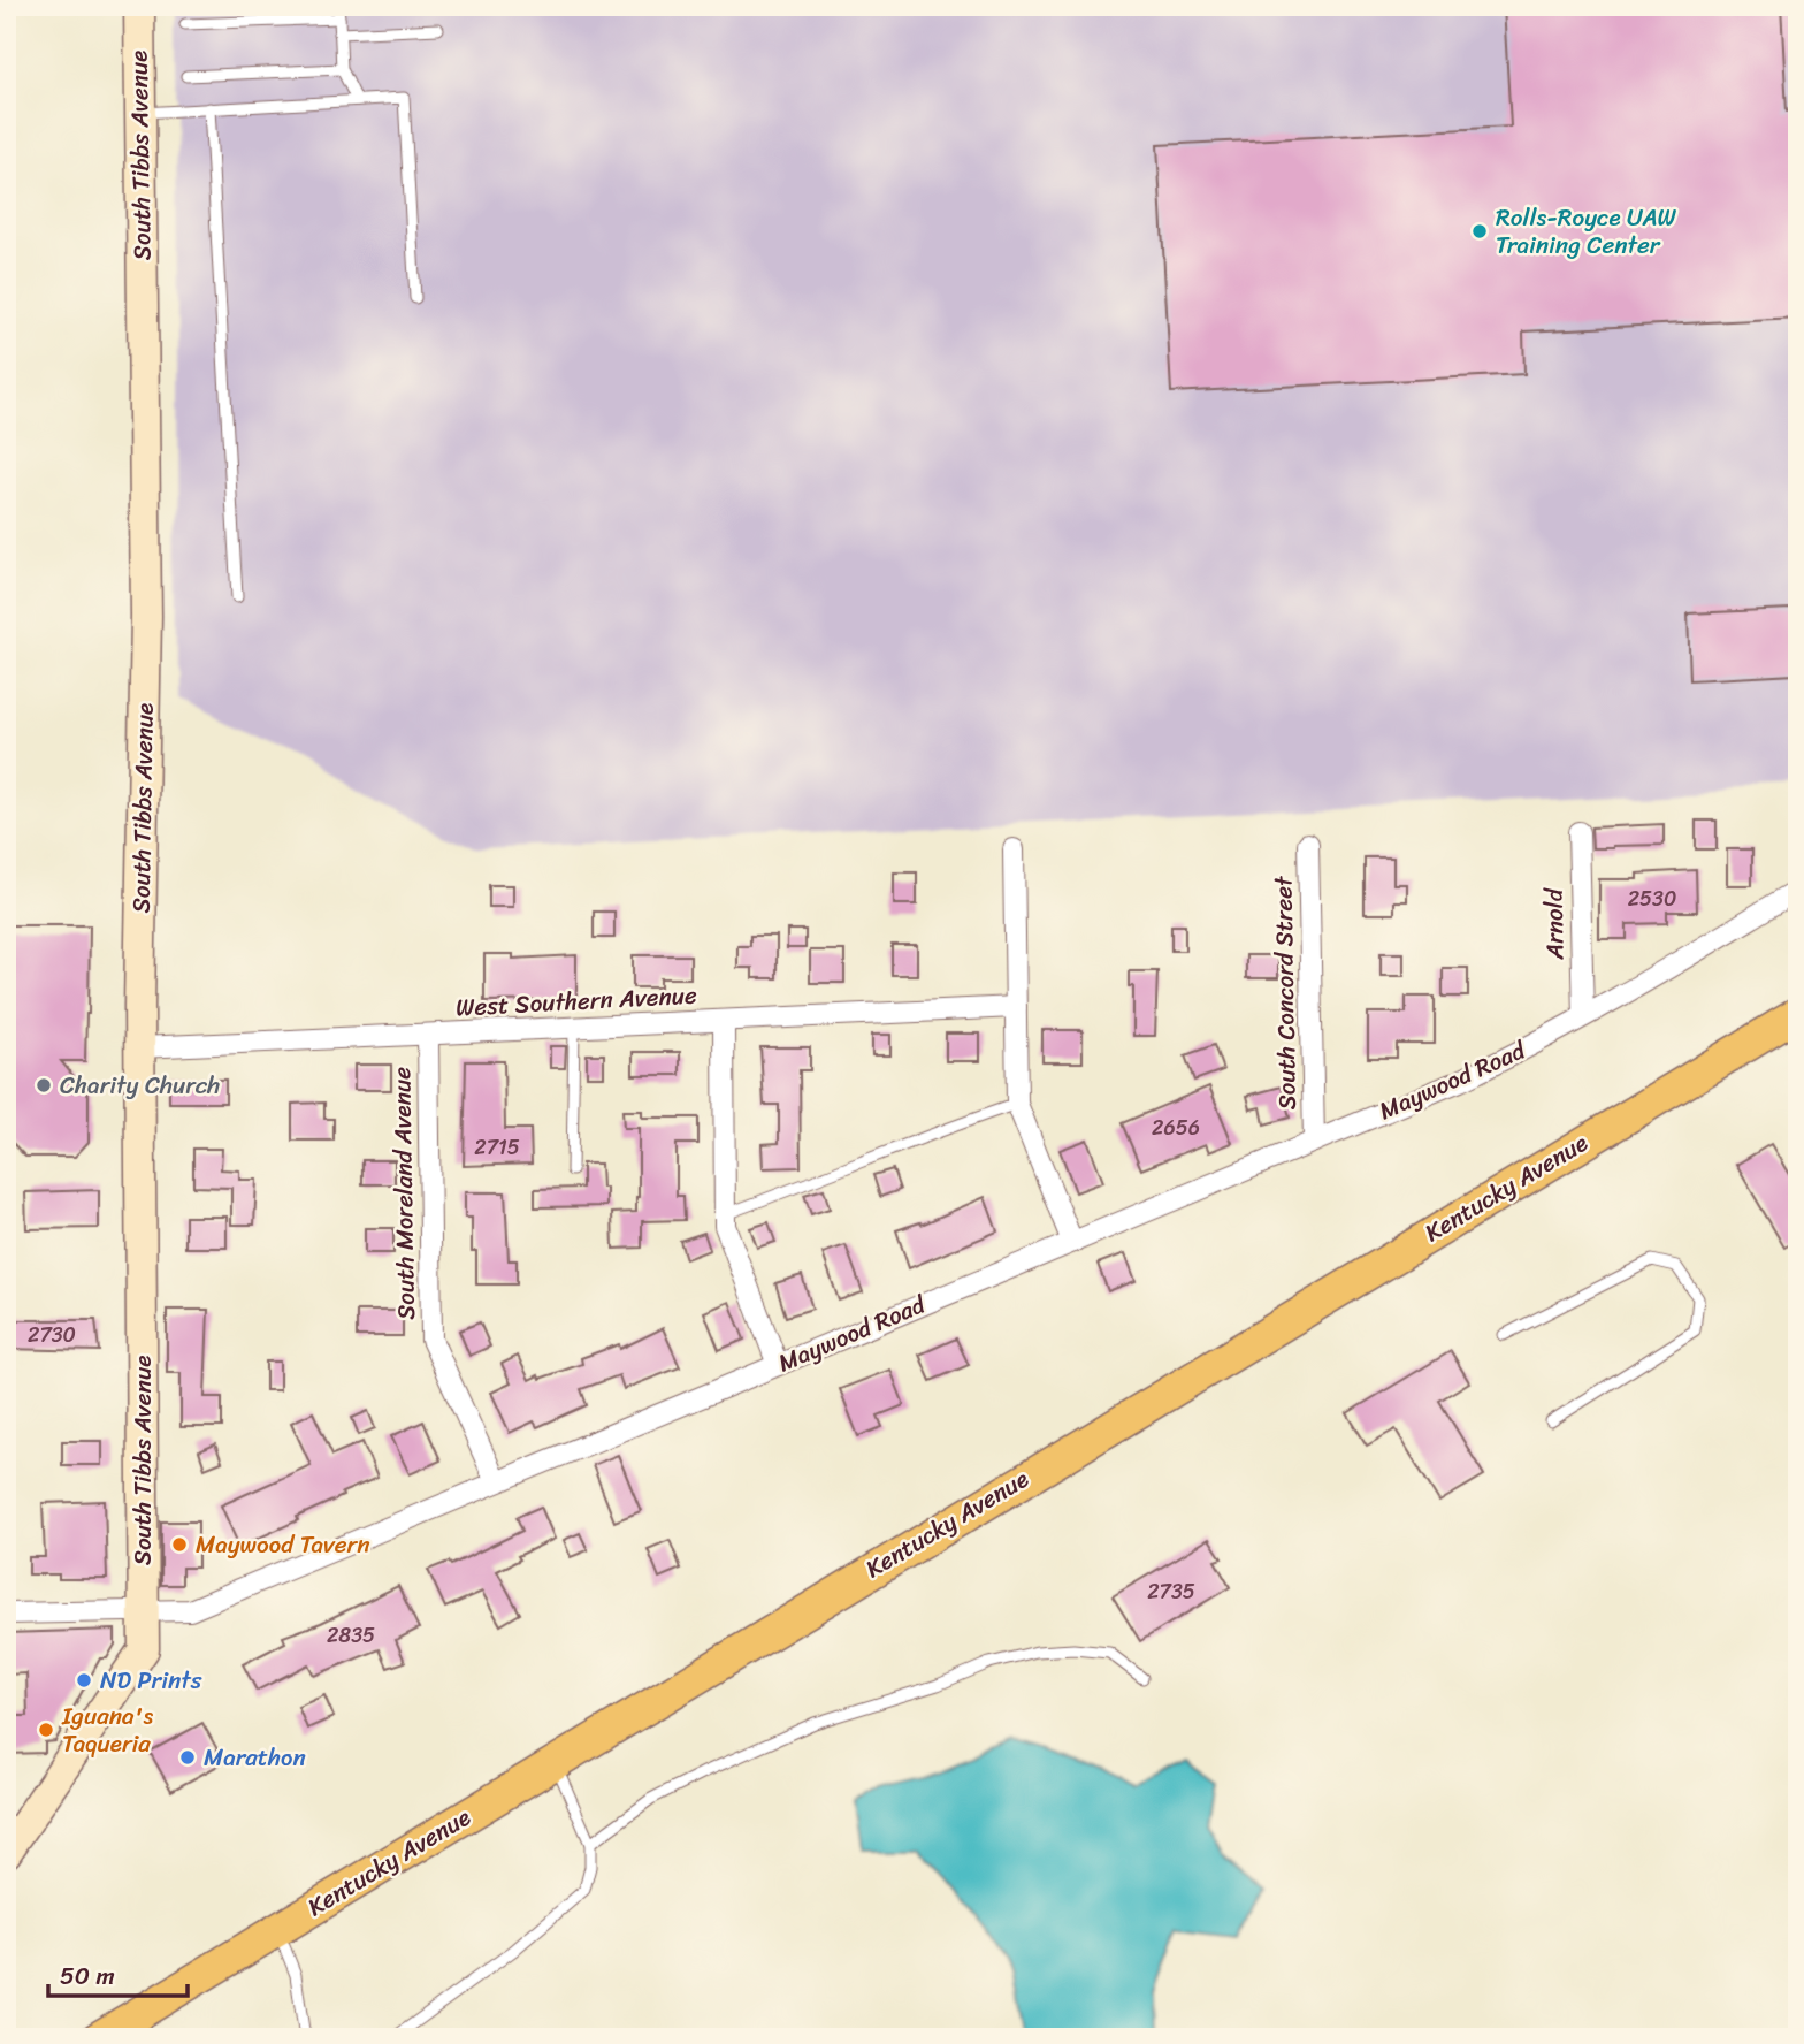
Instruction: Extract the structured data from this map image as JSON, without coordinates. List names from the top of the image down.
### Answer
{
  "streets": {
    "main road": ["South Tibbs Avenue", "Kentucky Avenue"],
    "street": [
      "Arnold",
      "South Concord Street",
      "West Southern Avenue",
      "Maywood Road",
      "South Moreland Avenue"
    ]
  },
  "crossings": [
    ["South Tibbs Avenue", "West Southern Avenue"],
    ["South Tibbs Avenue", "Maywood Road"],
    ["Arnold", "Maywood Road"],
    ["South Concord Street", "Maywood Road"],
    ["West Southern Avenue", "South Moreland Avenue"],
    ["Maywood Road", "South Moreland Avenue"]
  ],
  "places": [
    "Rolls-Royce UAW Training Center",
    "Charity Church",
    "Maywood Tavern",
    "ND Prints",
    "Iguana's Taqueria",
    "Marathon"
  ],
  "house_numbers": [
    "2530",
    "2656",
    "2715",
    "2730",
    "2735",
    "2835"
  ],
  "scale_bar": "50 m"
}
